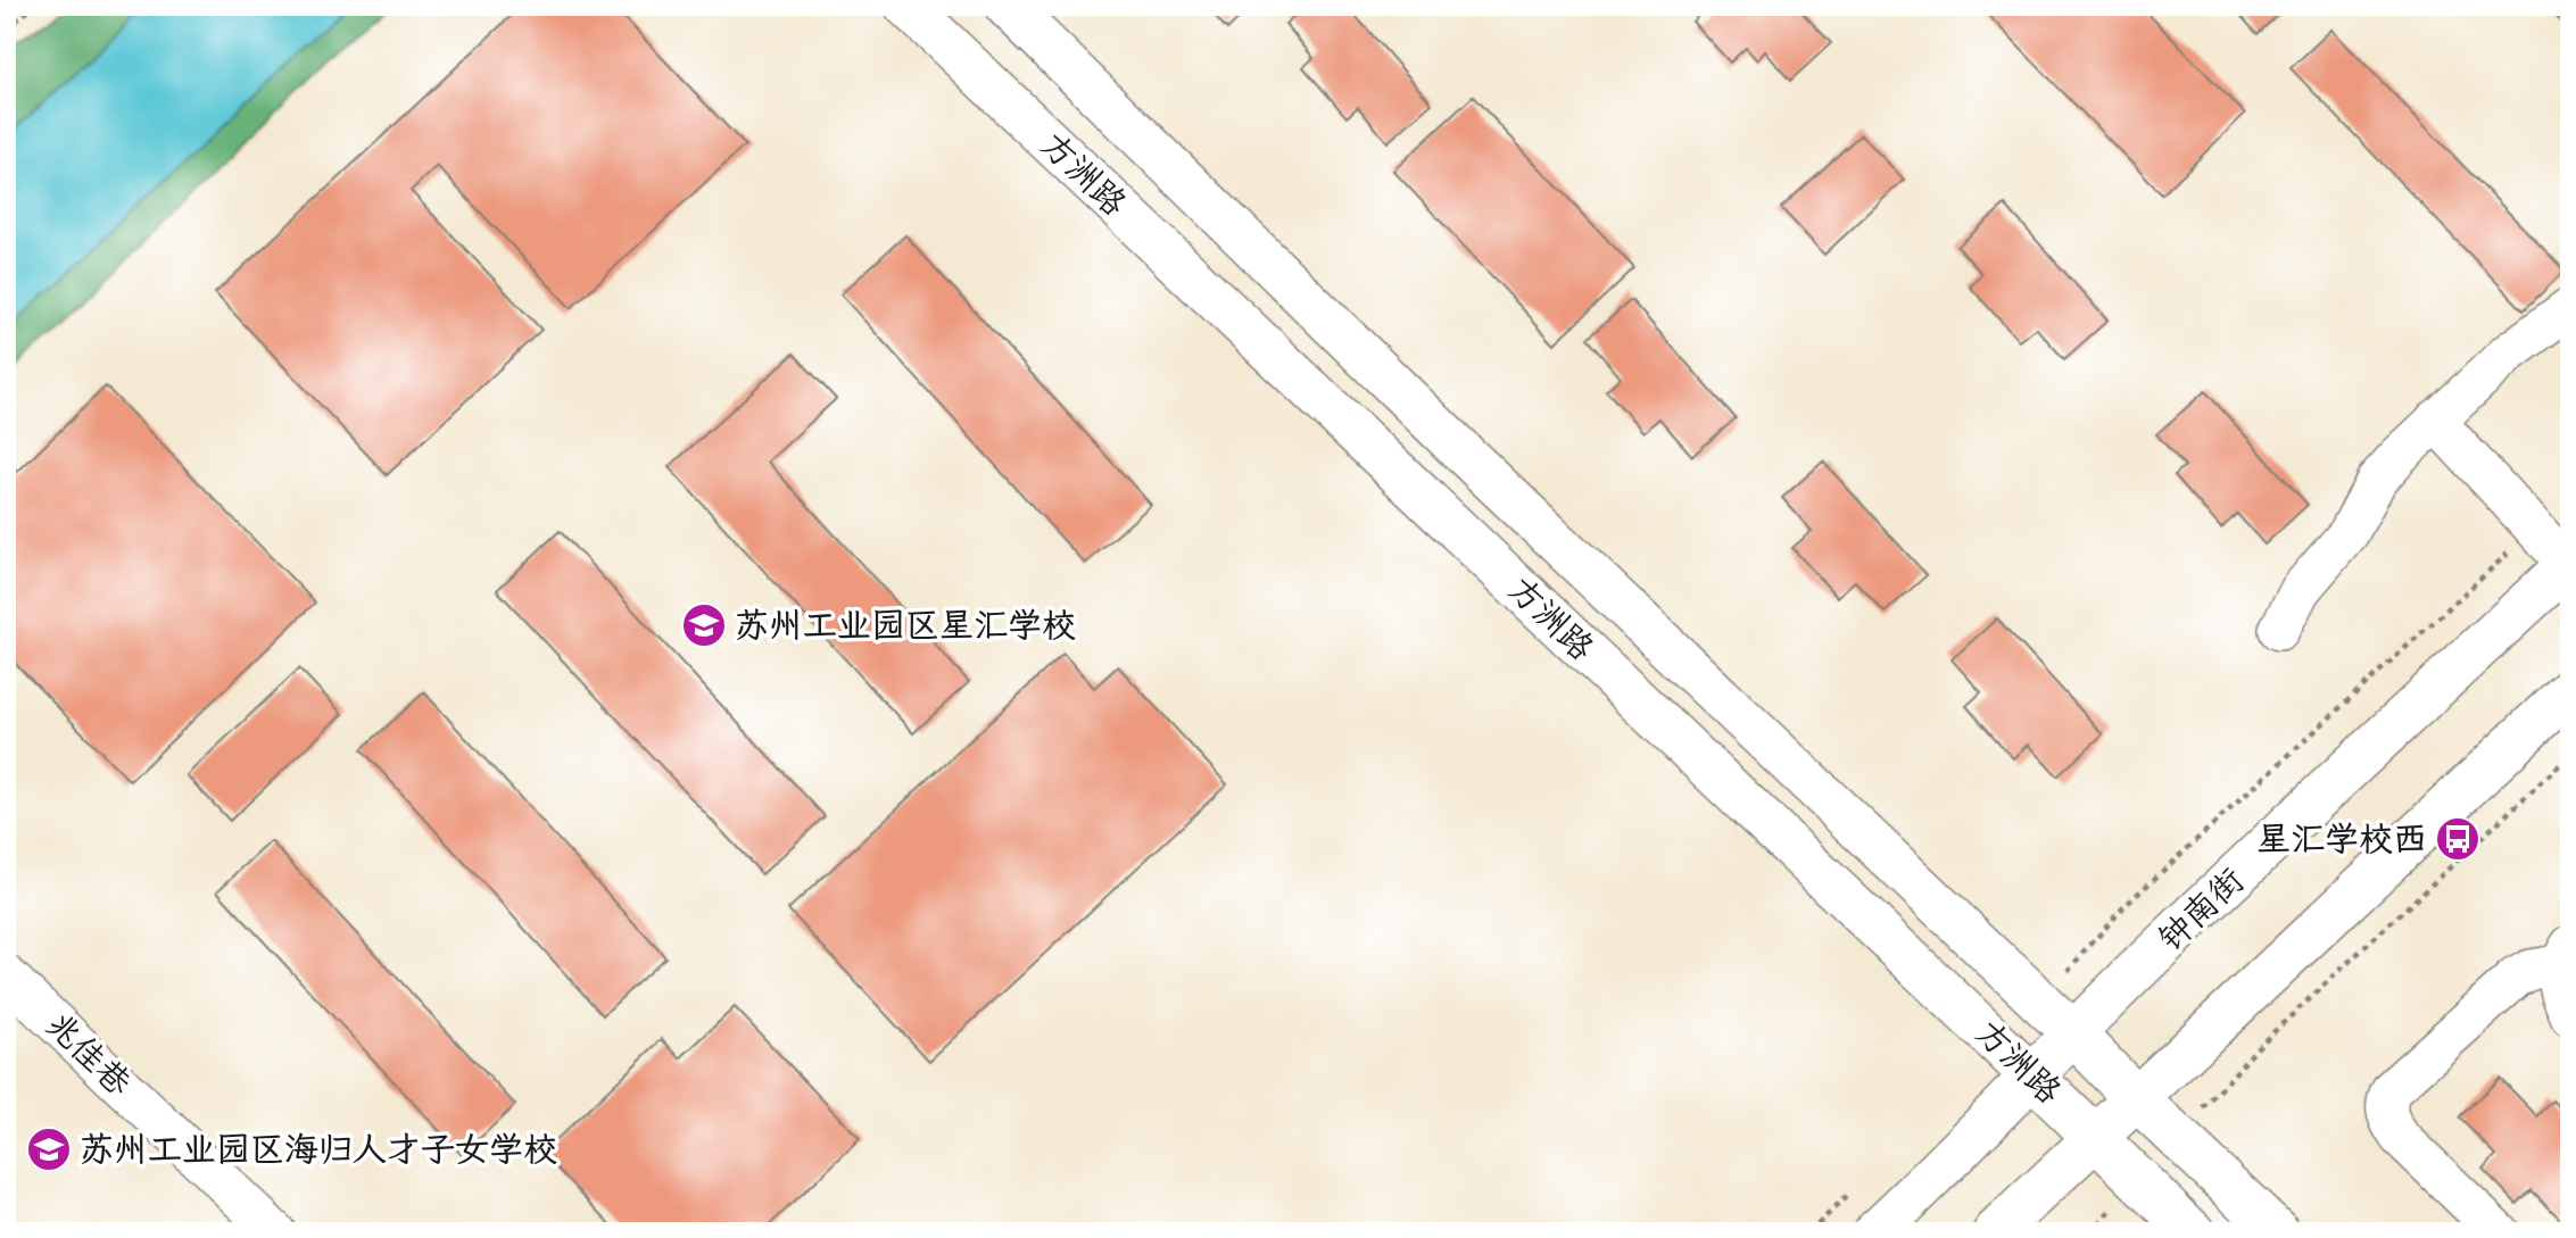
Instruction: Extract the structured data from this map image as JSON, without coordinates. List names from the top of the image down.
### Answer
{
  "streets": {
    "main road": ["方洲路", "钟南街"],
    "street": ["兆佳巷"]
  },
  "crossings": [
    ["方洲路", "钟南街"]
  ],
  "places": {
    "school or university": ["苏州工业园区星汇学校", "苏州工业园区海归人才子女学校"],
    "bus stop": ["星汇学校西"]
  }
}
